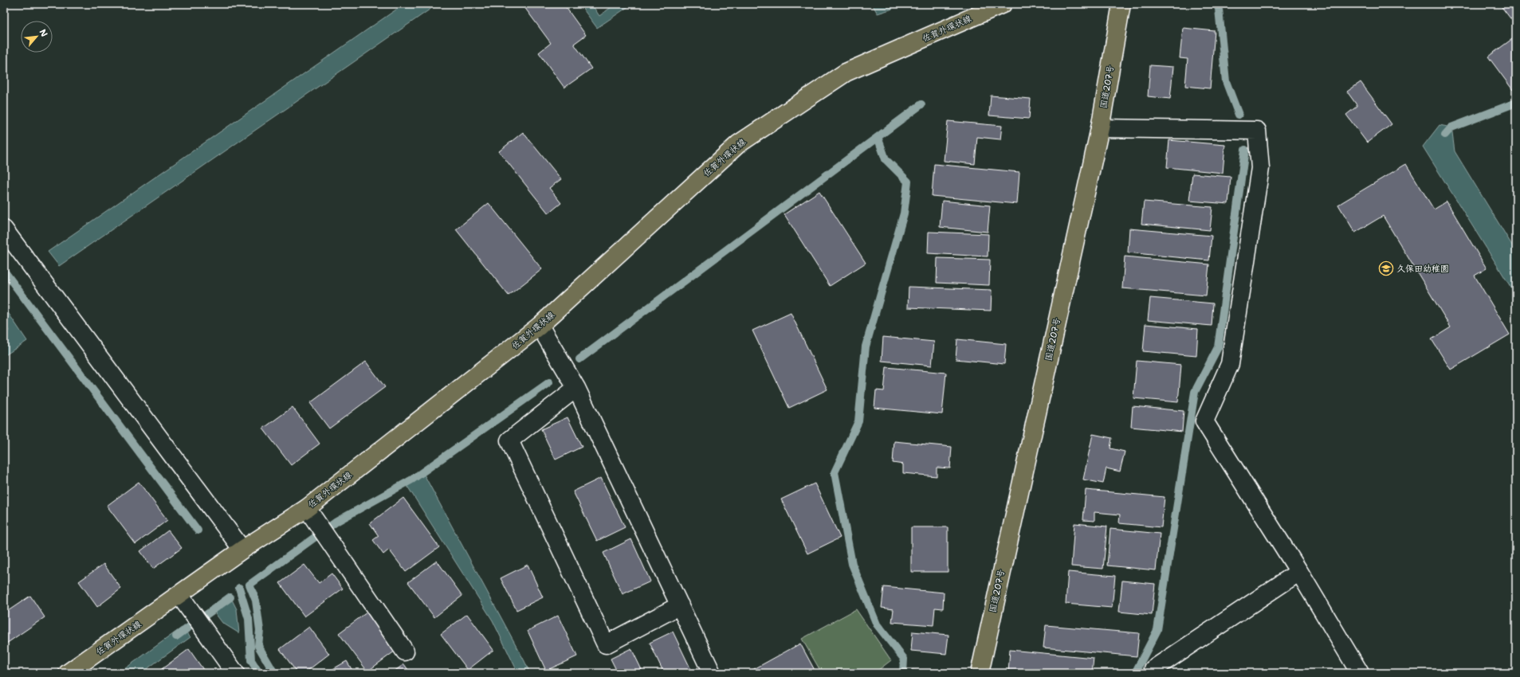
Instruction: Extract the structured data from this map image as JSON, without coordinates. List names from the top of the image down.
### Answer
{
  "streets": {
    "main road": ["佐賀外環状線", "国道207号"]
  },
  "places": {
    "school or university": ["久保田幼稚園"]
  },
  "north": "top right"
}
